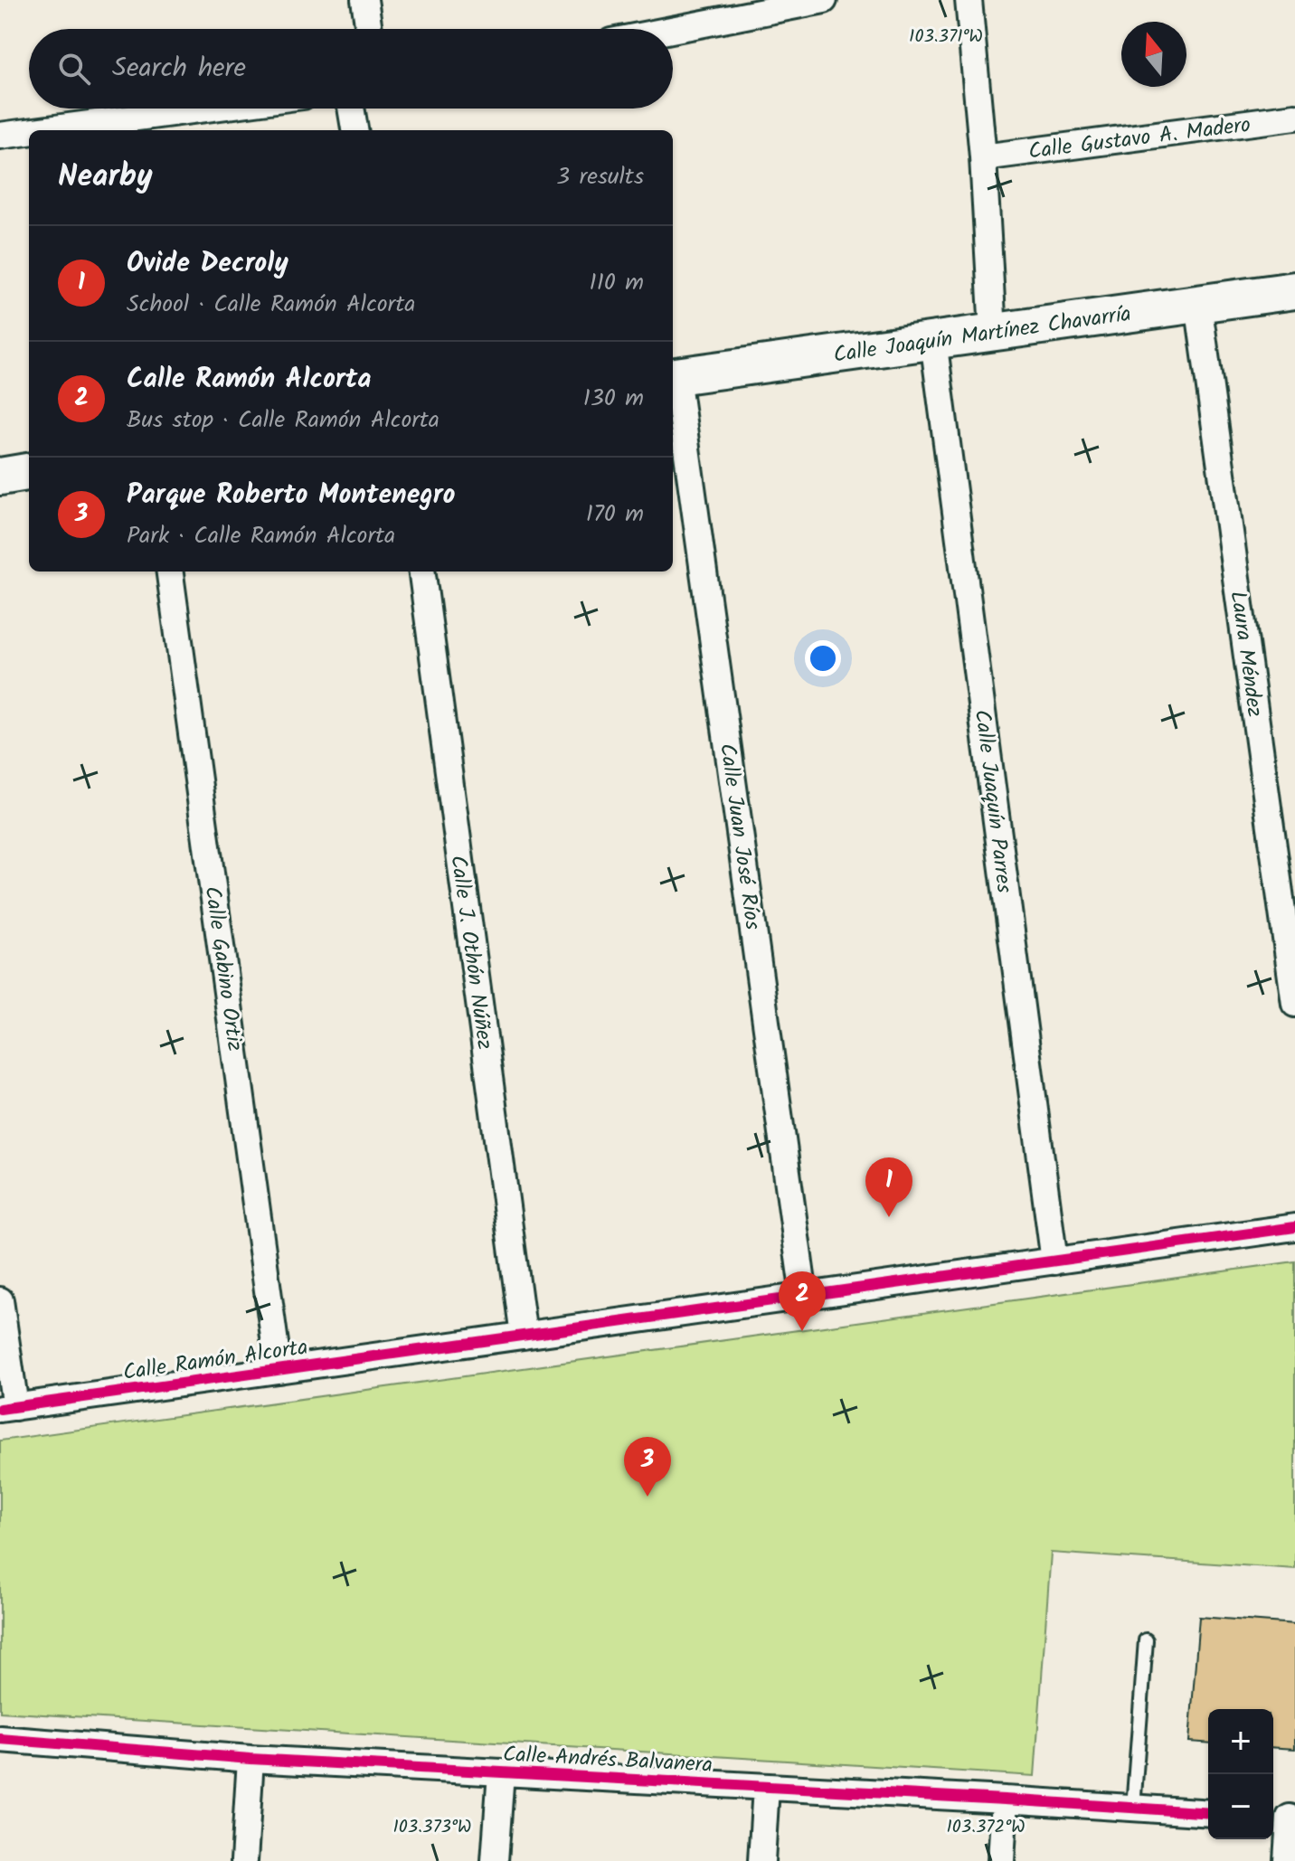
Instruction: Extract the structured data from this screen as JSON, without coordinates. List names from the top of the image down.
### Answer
{
  "streets": {
    "street": [
      "Calle Gustavo A. Madero",
      "Calle Joaquín Martínez Chavarría",
      "Laura Méndez",
      "Calle Juaquín Parres",
      "Calle Juan José Ríos",
      "Calle J. Othón Núñez",
      "Calle Gabino Ortiz",
      "Calle Ramón Alcorta",
      "Calle Andrés Balvanera"
    ]
  },
  "crossings": [
    ["Calle Joaquín Martínez Chavarría", "Laura Méndez"],
    ["Calle Joaquín Martínez Chavarría", "Calle Juaquín Parres"],
    ["Calle Joaquín Martínez Chavarría", "Calle Juan José Ríos"],
    ["Calle Juaquín Parres", "Calle Ramón Alcorta"],
    ["Calle Juan José Ríos", "Calle Ramón Alcorta"],
    ["Calle J. Othón Núñez", "Calle Ramón Alcorta"],
    ["Calle Gabino Ortiz", "Calle Ramón Alcorta"]
  ],
  "north": "top",
  "page": {
    "search": "Search here",
    "heading": ["Nearby", "3 results"],
    "list": [
      {
        "mark": "1",
        "name": "Ovide Decroly",
        "note": "School · Calle Ramón Alcorta",
        "value": "110 m"
      },
      {
        "mark": "2",
        "name": "Calle Ramón Alcorta",
        "note": "Bus stop · Calle Ramón Alcorta",
        "value": "130 m"
      },
      {
        "mark": "3",
        "name": "Parque Roberto Montenegro",
        "note": "Park · Calle Ramón Alcorta",
        "value": "170 m"
      }
    ],
    "pins": ["1", "2", "3"],
    "map_buttons": ["+", "−"]
  },
  "coordinates": ["103.371°W", "103.373°W", "103.372°W"]
}
